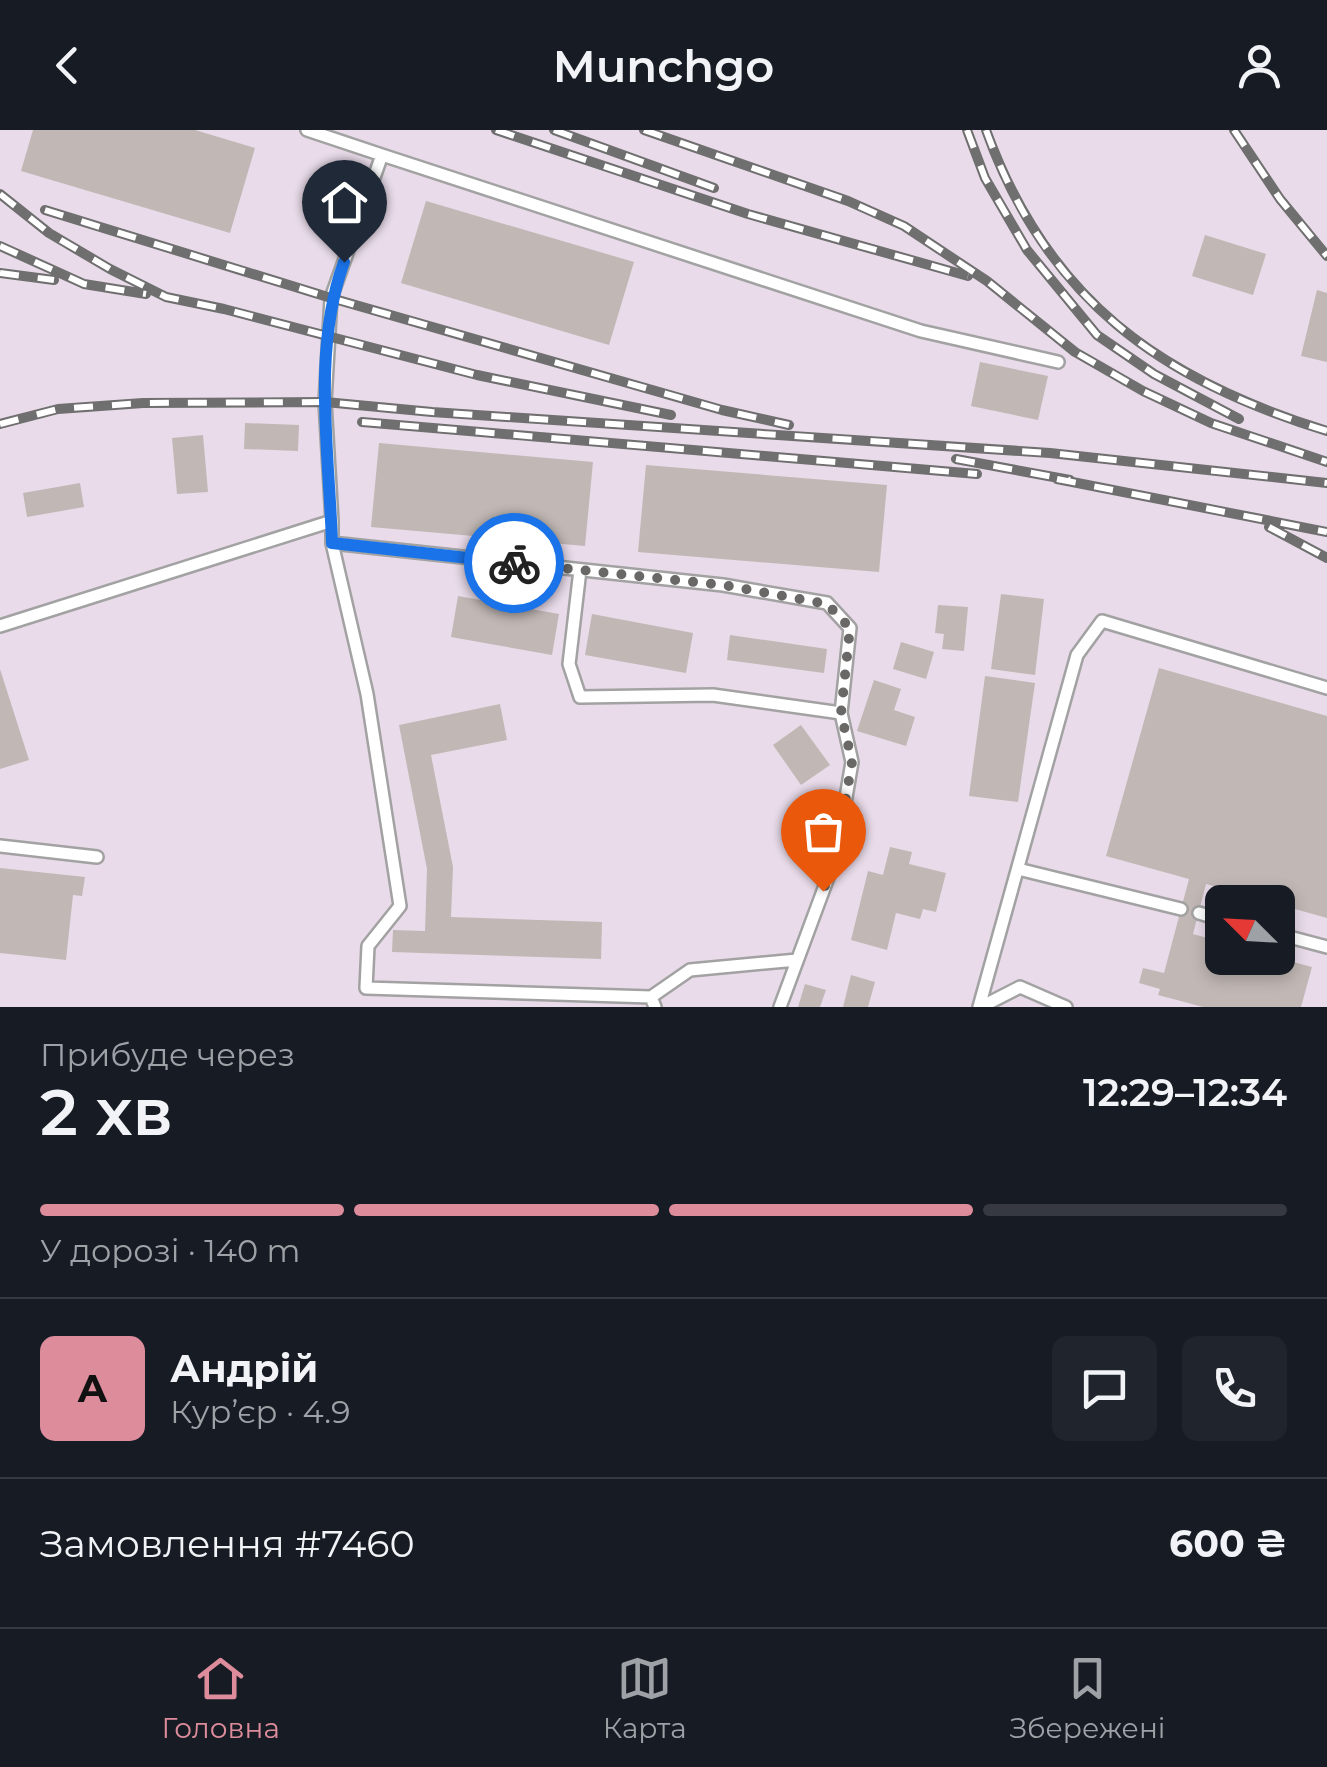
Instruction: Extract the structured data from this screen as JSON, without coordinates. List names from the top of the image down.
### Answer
{
  "north": "top left",
  "page": {
    "header": "Munchgo",
    "heading": ["2 хв", "Прибуде через", "12:29–12:34"],
    "panel": [
      "Андрій",
      "Кур’єр · 4.9",
      "Замовлення #7460",
      "600 ₴"
    ],
    "bar": "У дорозі · 140 m",
    "round": "А",
    "tabs": ["Головна", "Карта", "Збережені"]
  }
}
